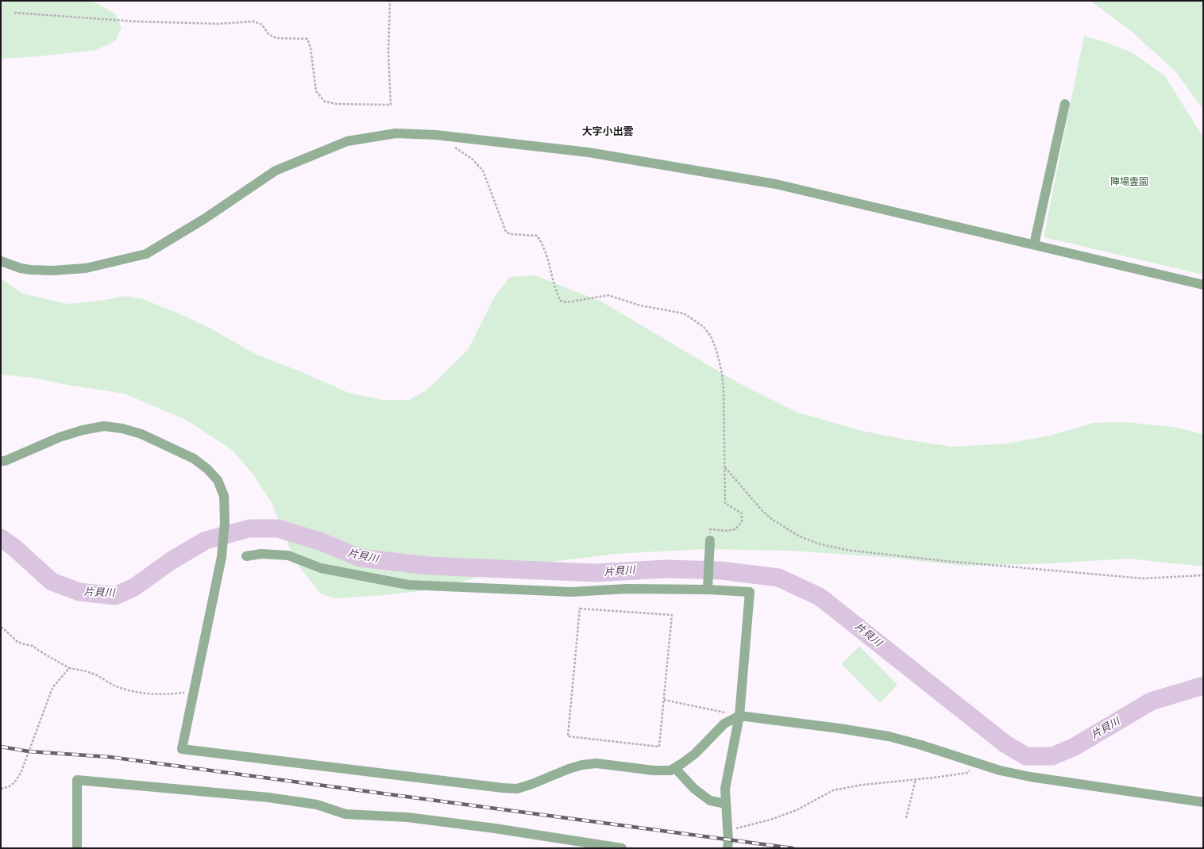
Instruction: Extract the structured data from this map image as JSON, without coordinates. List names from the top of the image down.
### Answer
{
  "districts": ["大字小出雲"],
  "water": ["片貝川"],
  "parks": ["陣場霊園"]
}
